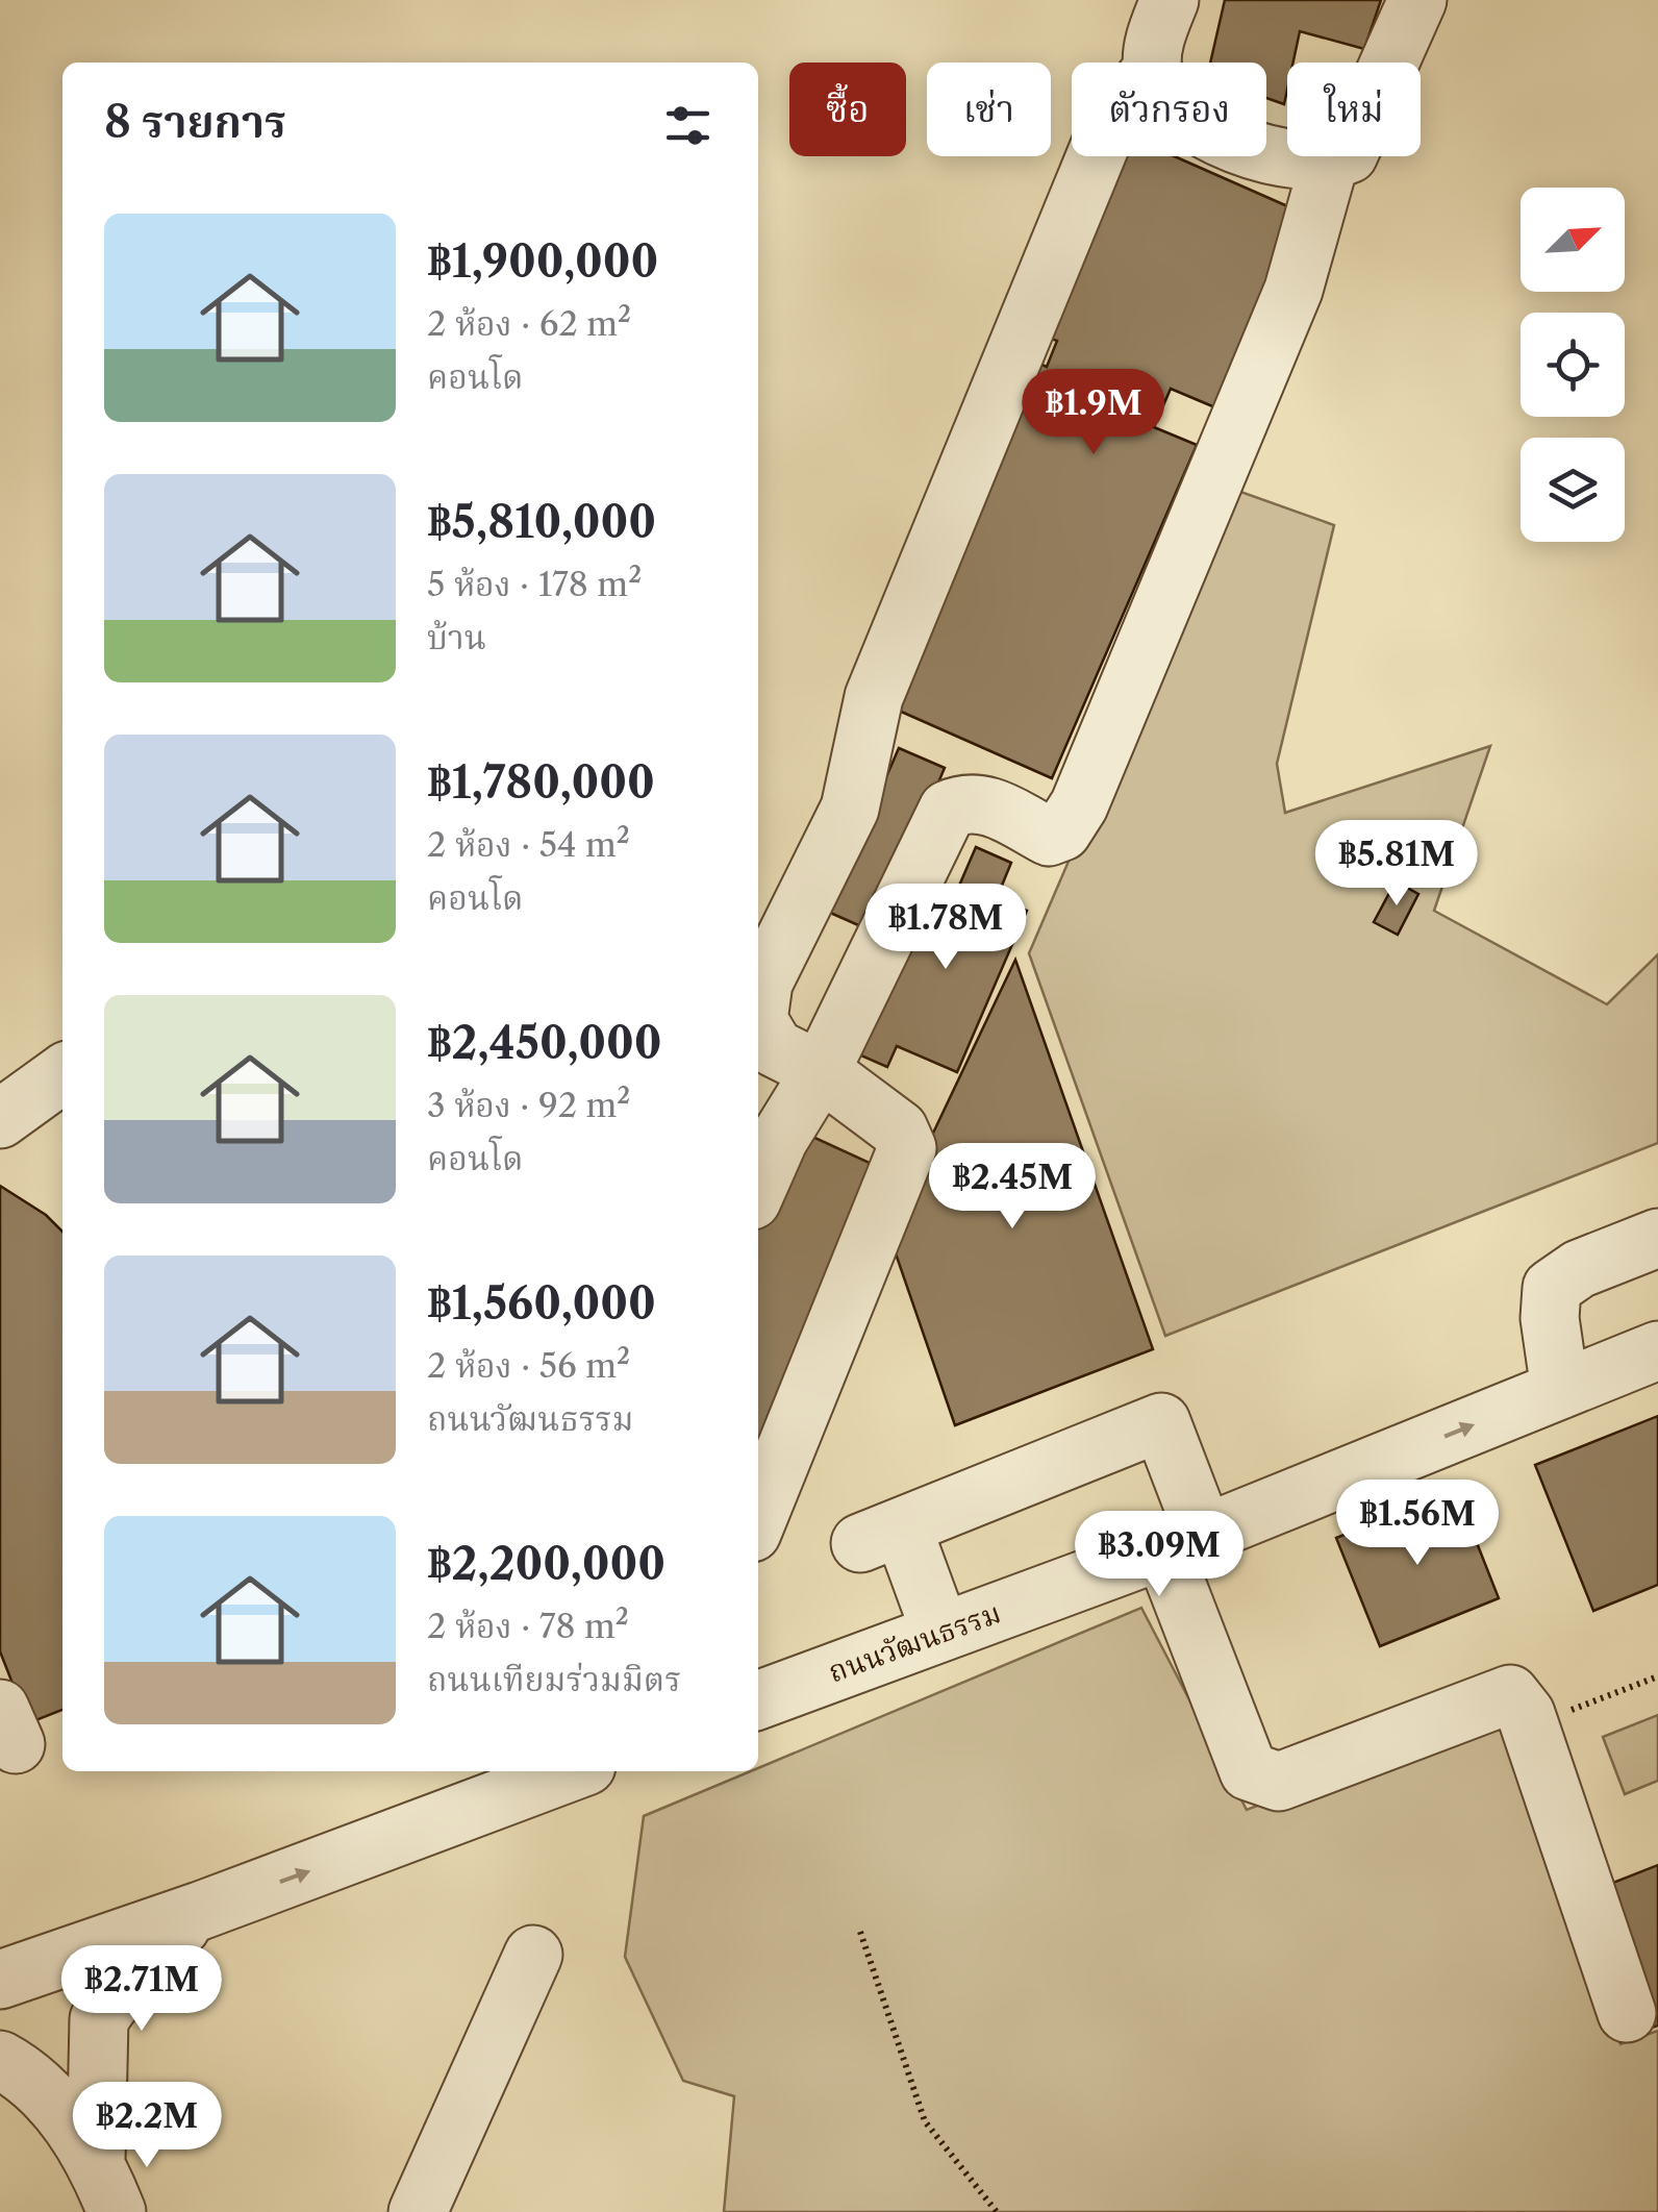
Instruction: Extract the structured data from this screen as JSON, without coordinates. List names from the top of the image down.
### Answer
{
  "streets": {
    "street": ["ถนนวัฒนธรรม"]
  },
  "one_way": ["ถนนวัฒนธรรม"],
  "north": "top right",
  "page": {
    "chip": [
      "ซื้อ",
      "เช่า",
      "ตัวกรอง",
      "ใหม่"
    ],
    "heading": "8 รายการ",
    "list": [
      {
        "name": "฿1,900,000",
        "note": "2 ห้อง · 62 m² · คอนโด"
      },
      {
        "name": "฿5,810,000",
        "note": "5 ห้อง · 178 m² · บ้าน"
      },
      {
        "name": "฿1,780,000",
        "note": "2 ห้อง · 54 m² · คอนโด"
      },
      {
        "name": "฿2,450,000",
        "note": "3 ห้อง · 92 m² · คอนโด"
      },
      {
        "name": "฿1,560,000",
        "note": "2 ห้อง · 56 m² · ถนนวัฒนธรรม"
      },
      {
        "name": "฿2,200,000",
        "note": "2 ห้อง · 78 m² · ถนนเทียมร่วมมิตร"
      }
    ],
    "price": [
      "฿1.9M",
      "฿5.81M",
      "฿1.78M",
      "฿2.45M",
      "฿1.56M",
      "฿3.09M",
      "฿2.71M",
      "฿2.2M"
    ]
  }
}
